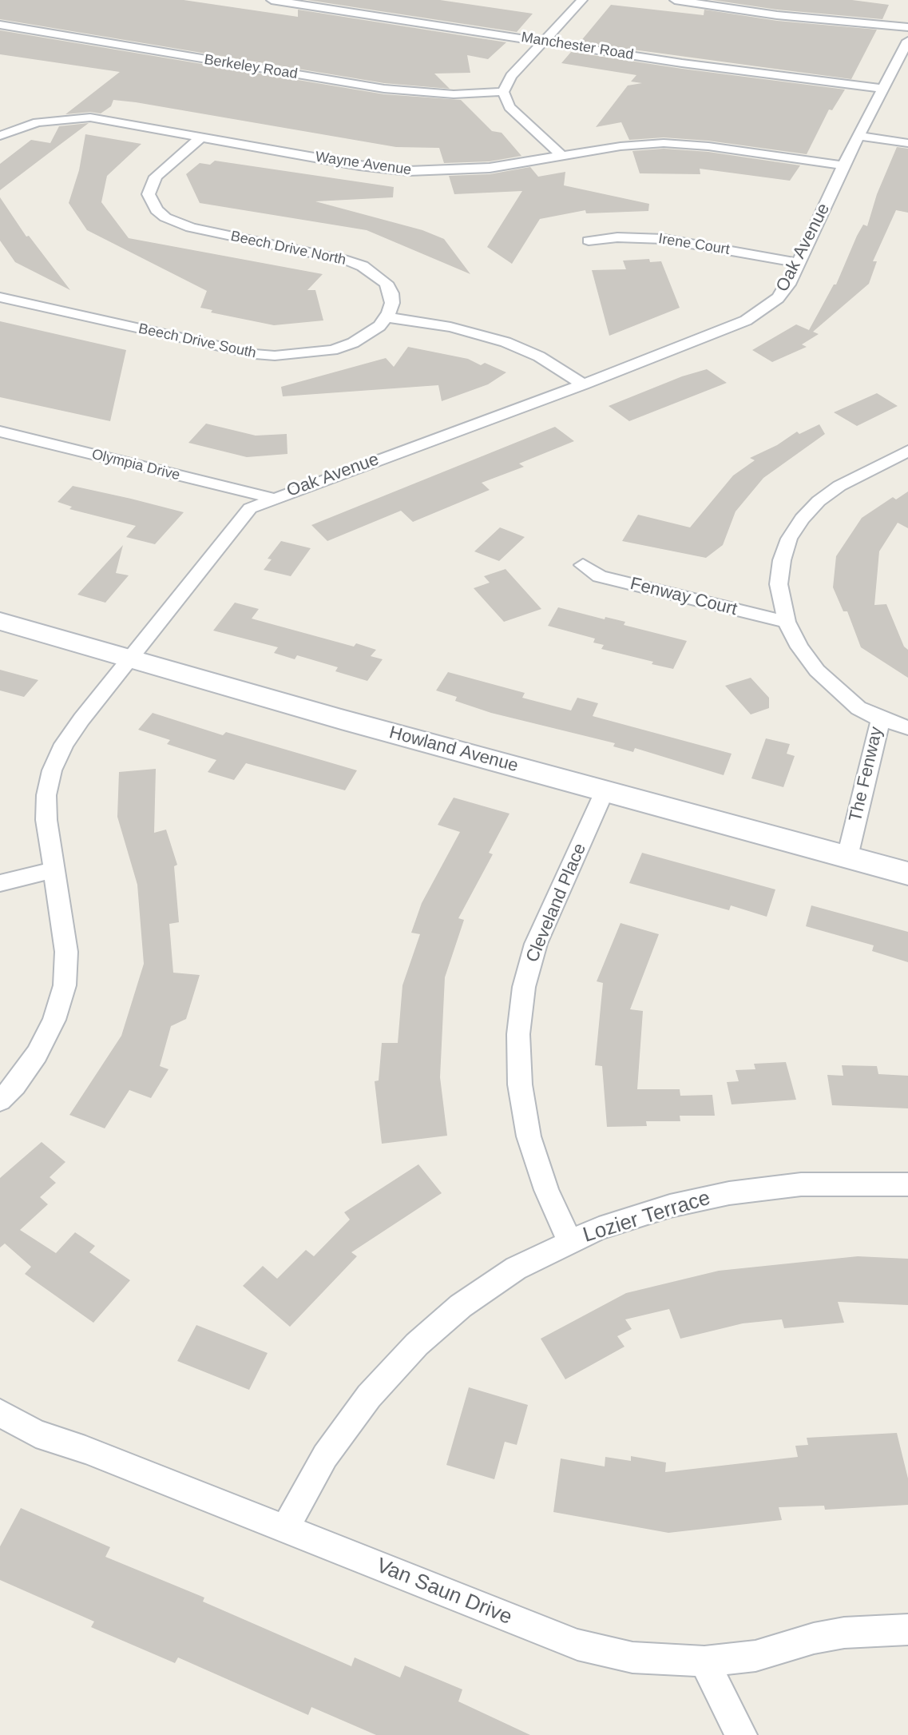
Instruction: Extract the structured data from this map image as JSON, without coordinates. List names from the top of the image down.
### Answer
{
  "streets": {
    "street": [
      "Manchester Road",
      "Berkeley Road",
      "Wayne Avenue",
      "Irene Court",
      "Oak Avenue",
      "Beech Drive North",
      "Beech Drive South",
      "Olympia Drive",
      "Fenway Court",
      "Howland Avenue",
      "The Fenway",
      "Cleveland Place",
      "Lozier Terrace",
      "Van Saun Drive"
    ]
  },
  "crossings": [
    ["Manchester Road", "Oak Avenue"],
    ["Wayne Avenue", "Oak Avenue"],
    ["Wayne Avenue", "Beech Drive North"],
    ["Irene Court", "Oak Avenue"],
    ["Oak Avenue", "Olympia Drive"],
    ["Oak Avenue", "Howland Avenue"],
    ["Beech Drive North", "Beech Drive South"],
    ["Fenway Court", "The Fenway"],
    ["Howland Avenue", "The Fenway"],
    ["Howland Avenue", "Cleveland Place"],
    ["Cleveland Place", "Lozier Terrace"],
    ["Lozier Terrace", "Van Saun Drive"]
  ]
}
